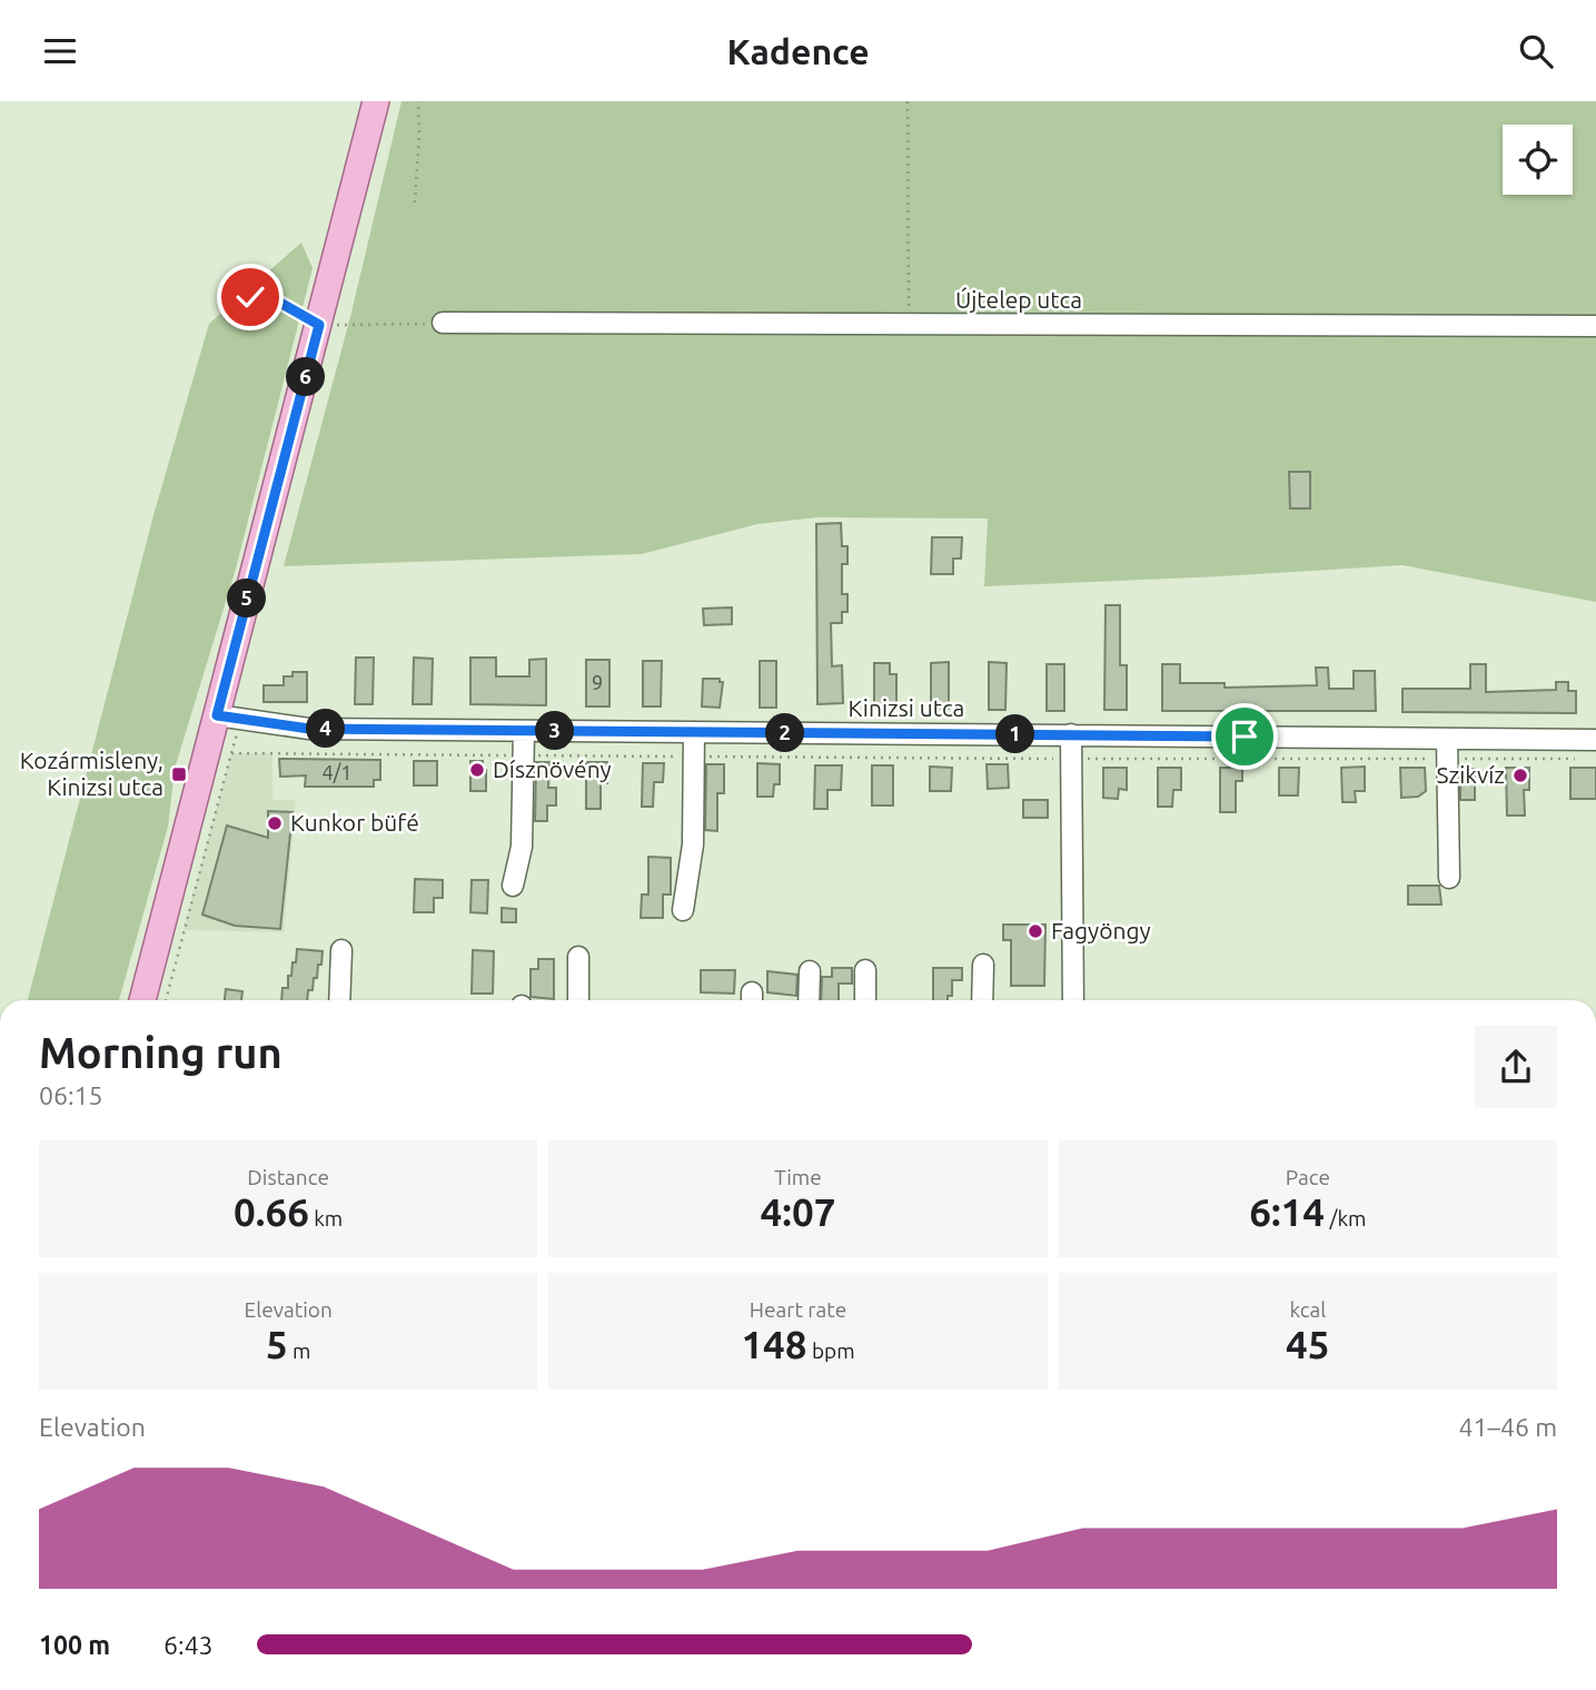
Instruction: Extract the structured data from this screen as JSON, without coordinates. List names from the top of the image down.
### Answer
{
  "streets": {
    "street": ["Újtelep utca", "Kinizsi utca"]
  },
  "places": {
    "other": [
      "Dísznövény",
      "Szikvíz",
      "Kunkor büfé",
      "Fagyöngy"
    ],
    "transit": ["Kozármisleny, Kinizsi utca"]
  },
  "house_numbers": ["9", "4/1"],
  "page": {
    "header": "Kadence",
    "pins": [
      "6",
      "5",
      "4",
      "3",
      "2",
      "1"
    ],
    "heading": ["Morning run", "06:15"],
    "stats": [
      ["Distance", "0.66 km"],
      ["Time", "4:07"],
      ["Pace", "6:14 /km"],
      ["Elevation", "5 m"],
      ["Heart rate", "148 bpm"],
      ["kcal", "45"]
    ],
    "chart": ["Elevation", "41–46 m"],
    "list": [
      {
        "name": "100 m",
        "note": "6:43"
      }
    ]
  }
}
